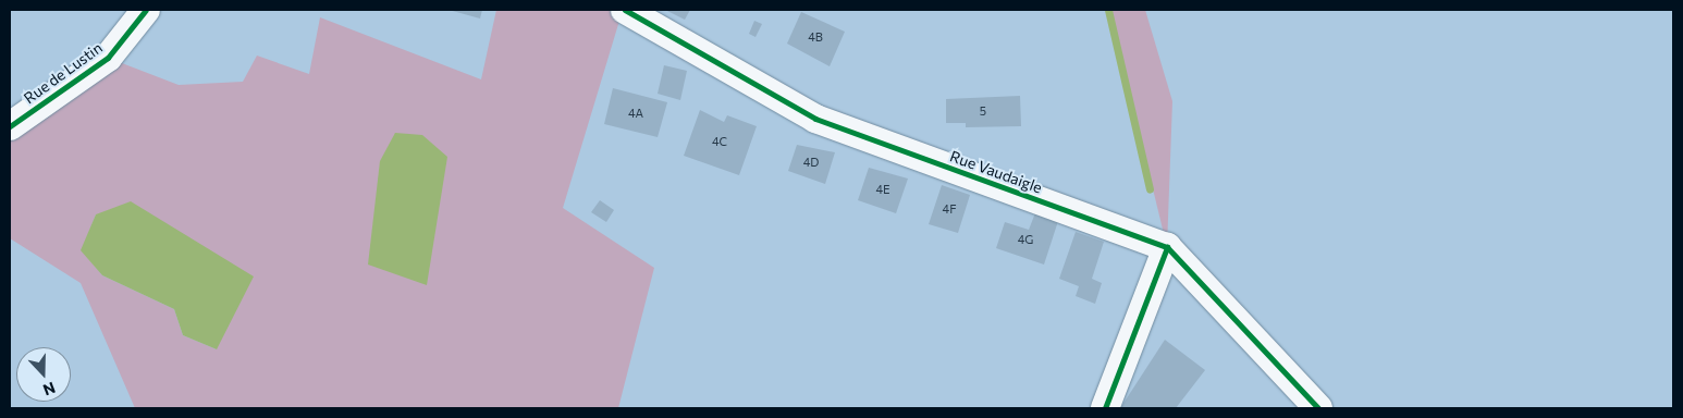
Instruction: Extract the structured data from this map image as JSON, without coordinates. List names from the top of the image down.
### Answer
{
  "streets": {
    "street": ["Rue de Lustin", "Rue Vaudaigle"]
  },
  "house_numbers": [
    "4B",
    "5",
    "4A",
    "4C",
    "4D",
    "4E",
    "4F",
    "4G"
  ],
  "north": "bottom"
}
